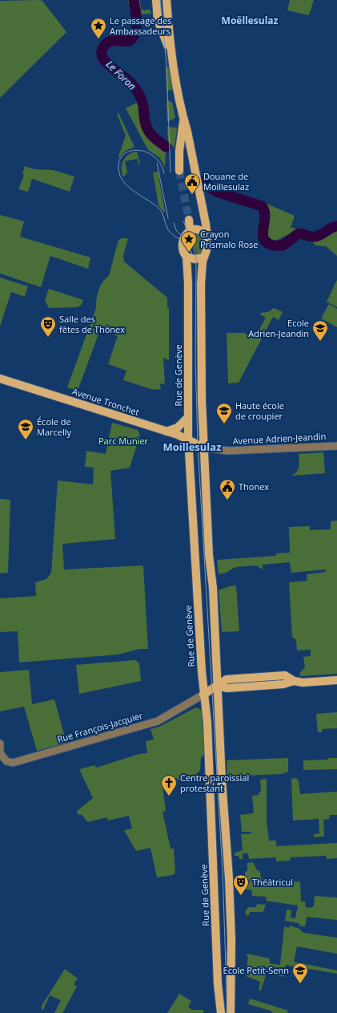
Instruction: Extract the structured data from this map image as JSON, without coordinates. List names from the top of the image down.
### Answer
{
  "streets": {
    "main road": ["Rue de Genève", "Avenue Tronchet"],
    "street": ["Avenue Adrien-Jeandin", "Rue François-Jacquier"]
  },
  "crossings": [
    ["Rue de Genève", "Avenue Tronchet"],
    ["Rue de Genève", "Rue François-Jacquier"],
    ["Avenue Tronchet", "Avenue Adrien-Jeandin"]
  ],
  "districts": ["Moëllesulaz", "Moillesulaz"],
  "water": ["Le Foron"],
  "parks": ["Parc Munier"],
  "places": {
    "place": ["Le passage des Ambassadeurs", "Crayon Prismalo Rose"],
    "public building": ["Douane de Moillesulaz", "Thonex"],
    "theatre": ["Salle des fêtes de Thônex", "Théâtricul"],
    "school or university": [
      "Ecole Adrien-Jeandin",
      "Haute école de croupier",
      "École de Marcelly",
      "Ecole Petit-Senn"
    ],
    "church": ["Centre paroissial protestant"]
  }
}
